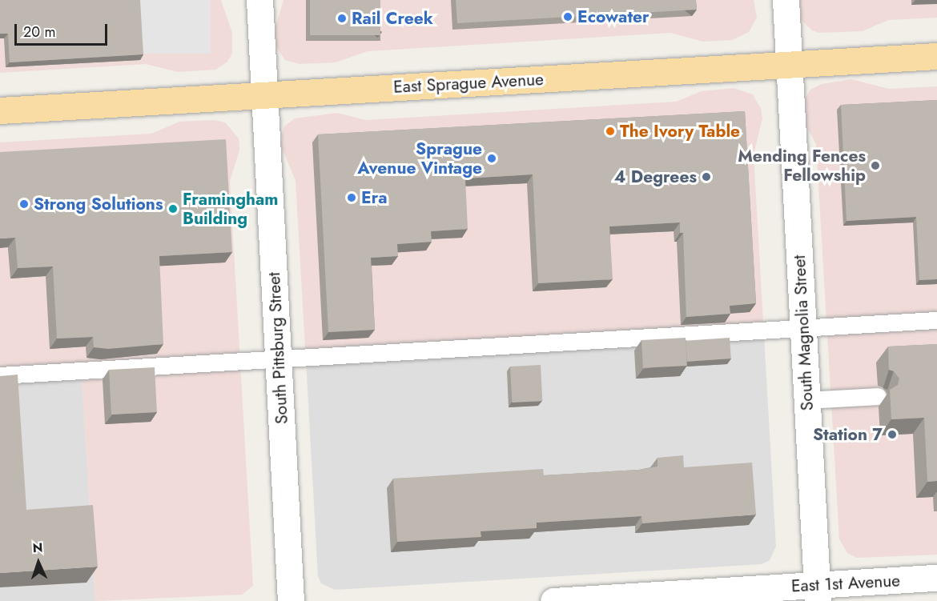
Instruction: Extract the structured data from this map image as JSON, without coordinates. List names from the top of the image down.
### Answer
{
  "streets": {
    "main road": ["East Sprague Avenue"],
    "street": ["South Magnolia Street", "South Pittsburg Street", "East 1st Avenue"]
  },
  "crossings": [
    ["East Sprague Avenue", "South Magnolia Street"],
    ["East Sprague Avenue", "South Pittsburg Street"],
    ["South Magnolia Street", "East 1st Avenue"]
  ],
  "places": [
    "Ecowater",
    "Rail Creek",
    "The Ivory Table",
    "Sprague Avenue Vintage",
    "Mending Fences Fellowship",
    "4 Degrees",
    "Era",
    "Strong Solutions",
    "Framingham Building",
    "Station 7"
  ],
  "scale_bar": "20 m",
  "north": "top"
}
